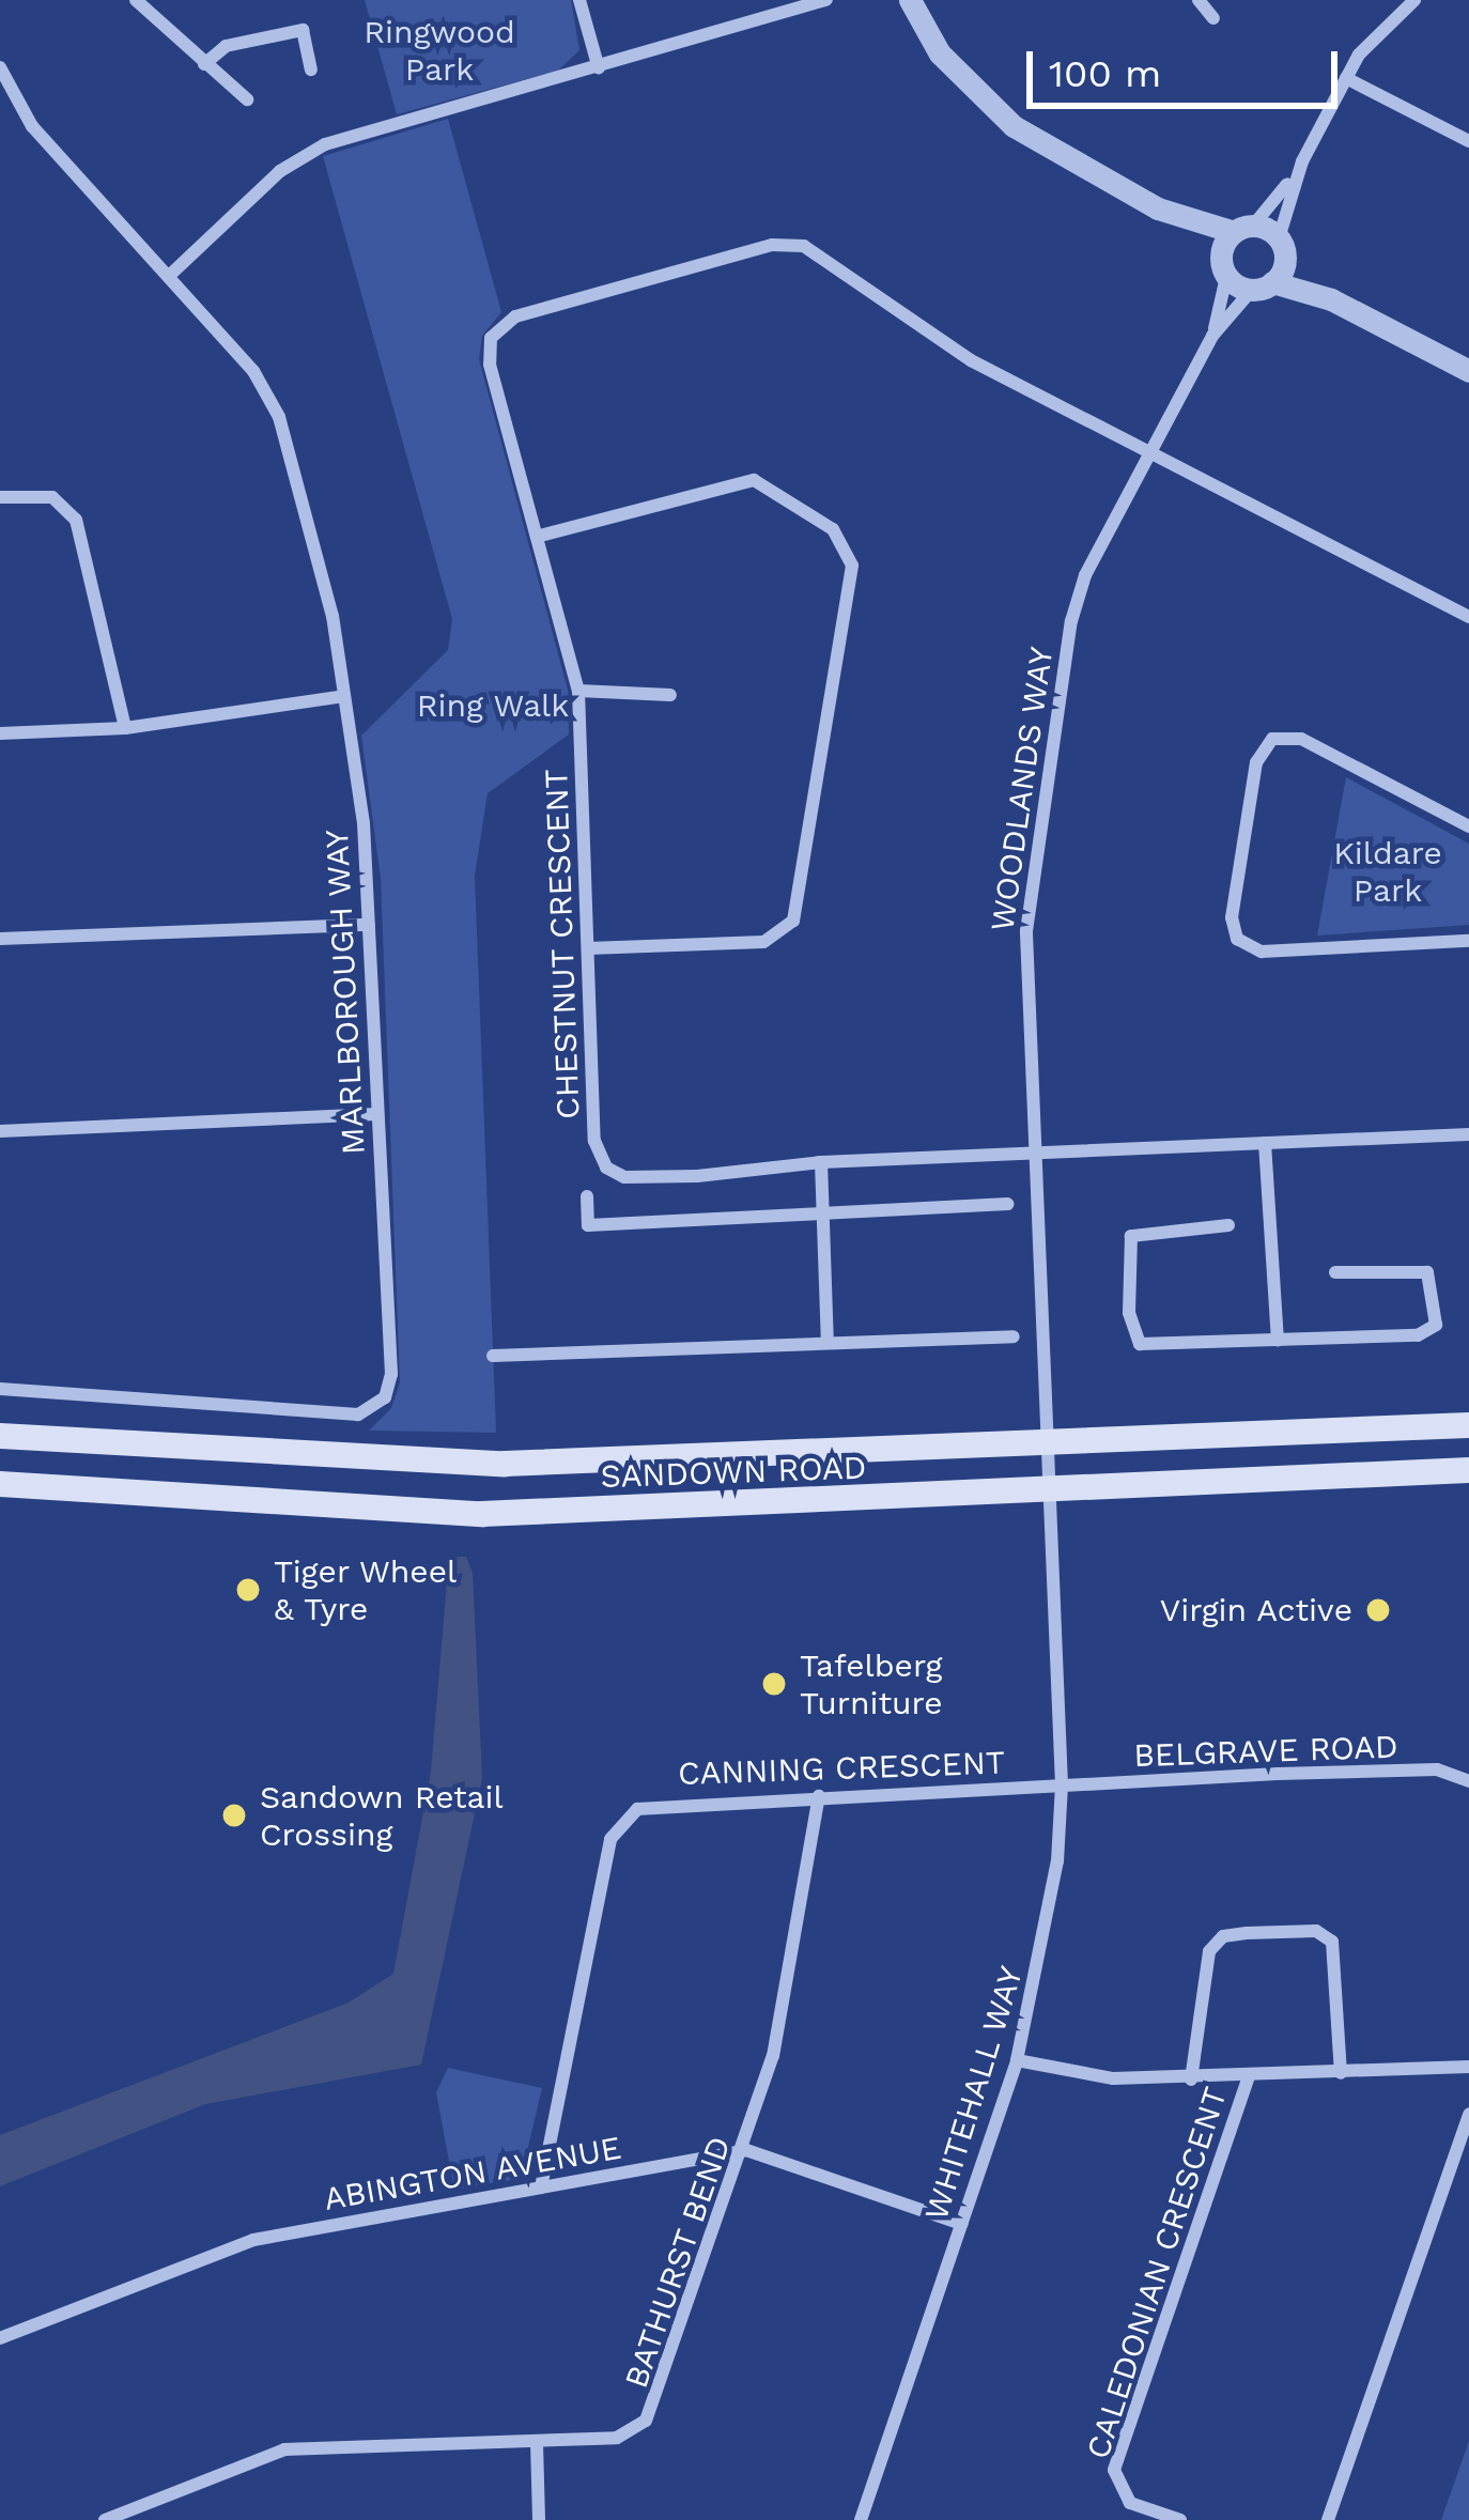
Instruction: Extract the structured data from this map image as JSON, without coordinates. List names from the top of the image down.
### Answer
{
  "streets": {
    "main road": ["SANDOWN ROAD"],
    "street": [
      "WOODLANDS WAY",
      "CHESTNUT CRESCENT",
      "MARLBOROUGH WAY",
      "BELGRAVE ROAD",
      "CANNING CRESCENT",
      "WHITEHALL WAY",
      "ABINGTON AVENUE",
      "BATHURST BEND",
      "CALEDONIAN CRESCENT"
    ]
  },
  "crossings": [
    ["WOODLANDS WAY", "CHESTNUT CRESCENT"],
    ["WOODLANDS WAY", "SANDOWN ROAD"],
    ["WOODLANDS WAY", "WHITEHALL WAY"],
    ["SANDOWN ROAD", "WHITEHALL WAY"],
    ["BELGRAVE ROAD", "CANNING CRESCENT"],
    ["BELGRAVE ROAD", "WHITEHALL WAY"],
    ["CANNING CRESCENT", "WHITEHALL WAY"],
    ["CANNING CRESCENT", "ABINGTON AVENUE"],
    ["CANNING CRESCENT", "BATHURST BEND"],
    ["WHITEHALL WAY", "ABINGTON AVENUE"],
    ["ABINGTON AVENUE", "BATHURST BEND"]
  ],
  "parks": ["Ringwood Park", "Ring Walk", "Kildare Park"],
  "places": [
    "Tiger Wheel & Tyre",
    "Virgin Active",
    "Tafelberg Turniture",
    "Sandown Retail Crossing"
  ],
  "scale_bar": "100 m"
}
